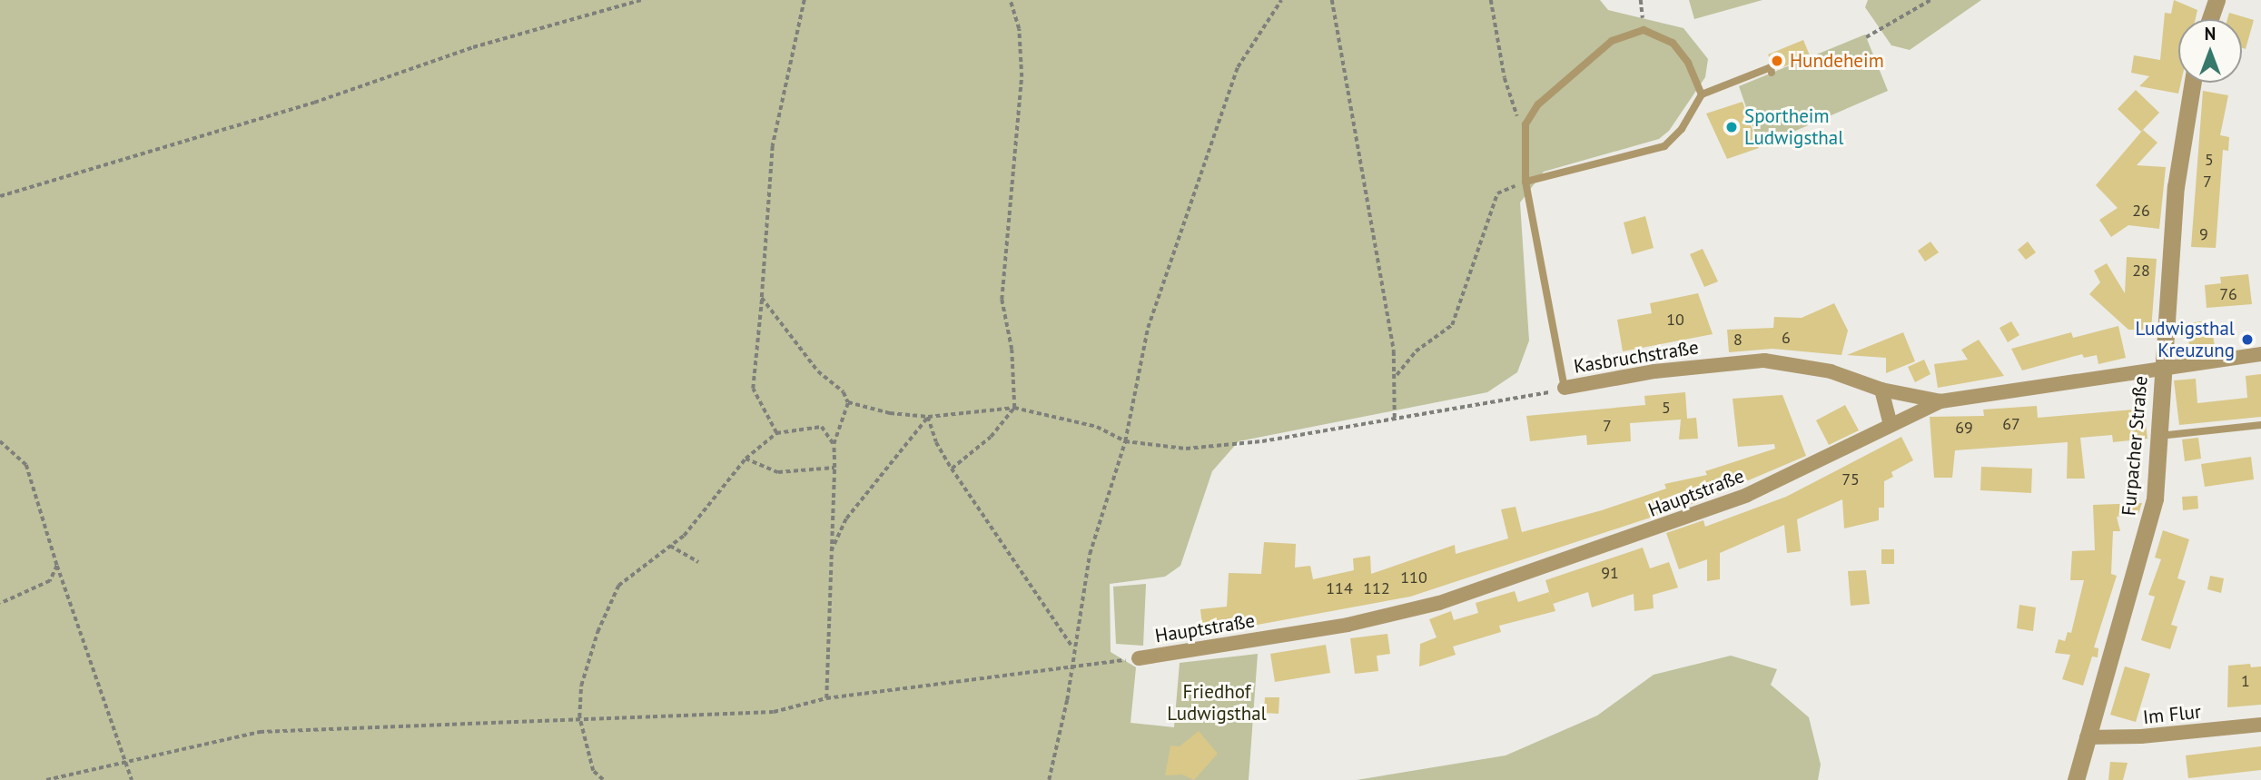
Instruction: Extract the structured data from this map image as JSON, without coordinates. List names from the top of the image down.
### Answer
{
  "streets": {
    "street": [
      "Kasbruchstraße",
      "Furpacher Straße",
      "Hauptstraße",
      "Im Flur"
    ]
  },
  "crossings": [
    ["Kasbruchstraße", "Hauptstraße"],
    ["Furpacher Straße", "Hauptstraße"],
    ["Furpacher Straße", "Im Flur"]
  ],
  "parks": ["Friedhof Ludwigsthal"],
  "places": ["Hundeheim", "Sportheim Ludwigsthal", "Ludwigsthal Kreuzung"],
  "house_numbers": [
    "5",
    "7",
    "26",
    "9",
    "28",
    "76",
    "10",
    "6",
    "8",
    "5",
    "67",
    "7",
    "69",
    "75",
    "91",
    "110",
    "114",
    "112",
    "1"
  ],
  "north": "top"
}
